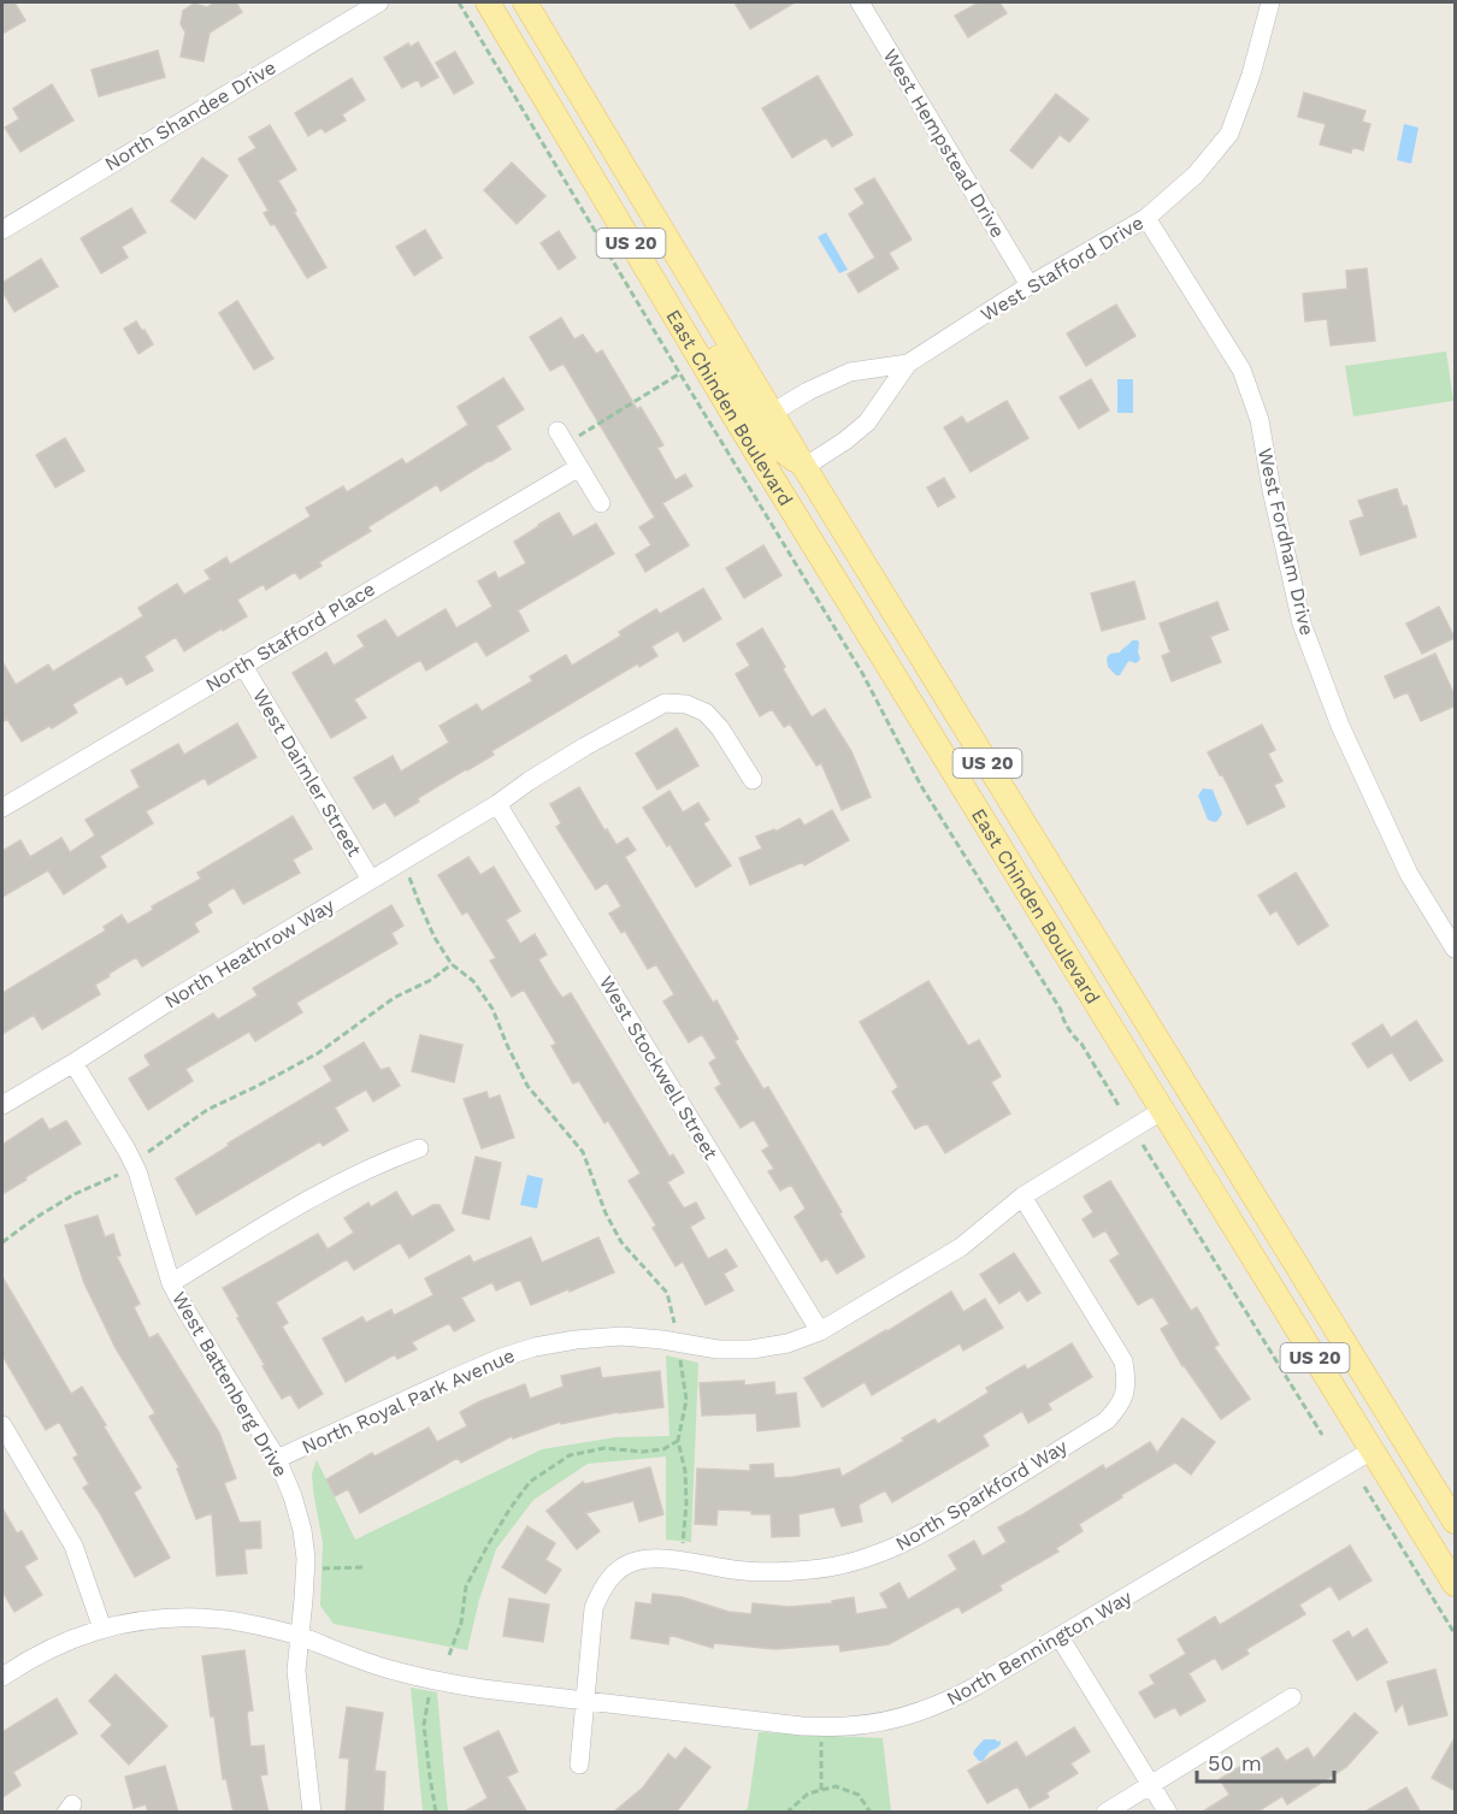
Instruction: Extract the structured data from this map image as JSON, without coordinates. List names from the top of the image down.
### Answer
{
  "streets": {
    "main road": ["US 20", "East Chinden Boulevard"],
    "street": [
      "North Shandee Drive",
      "West Hempstead Drive",
      "West Stafford Drive",
      "West Fordham Drive",
      "North Stafford Place",
      "West Daimler Street",
      "North Heathrow Way",
      "West Stockwell Street",
      "West Battenberg Drive",
      "North Royal Park Avenue",
      "North Sparkford Way",
      "North Bennington Way"
    ]
  },
  "crossings": [
    ["West Hempstead Drive", "West Stafford Drive"],
    ["West Stafford Drive", "East Chinden Boulevard"],
    ["West Stafford Drive", "West Fordham Drive"],
    ["East Chinden Boulevard", "North Royal Park Avenue"],
    ["East Chinden Boulevard", "North Bennington Way"],
    ["North Stafford Place", "West Daimler Street"],
    ["West Daimler Street", "North Heathrow Way"],
    ["North Heathrow Way", "West Stockwell Street"],
    ["North Heathrow Way", "West Battenberg Drive"],
    ["West Stockwell Street", "North Royal Park Avenue"],
    ["West Battenberg Drive", "North Royal Park Avenue"],
    ["West Battenberg Drive", "North Bennington Way"],
    ["North Royal Park Avenue", "North Sparkford Way"],
    ["North Sparkford Way", "North Bennington Way"]
  ],
  "scale_bar": "50 m"
}
